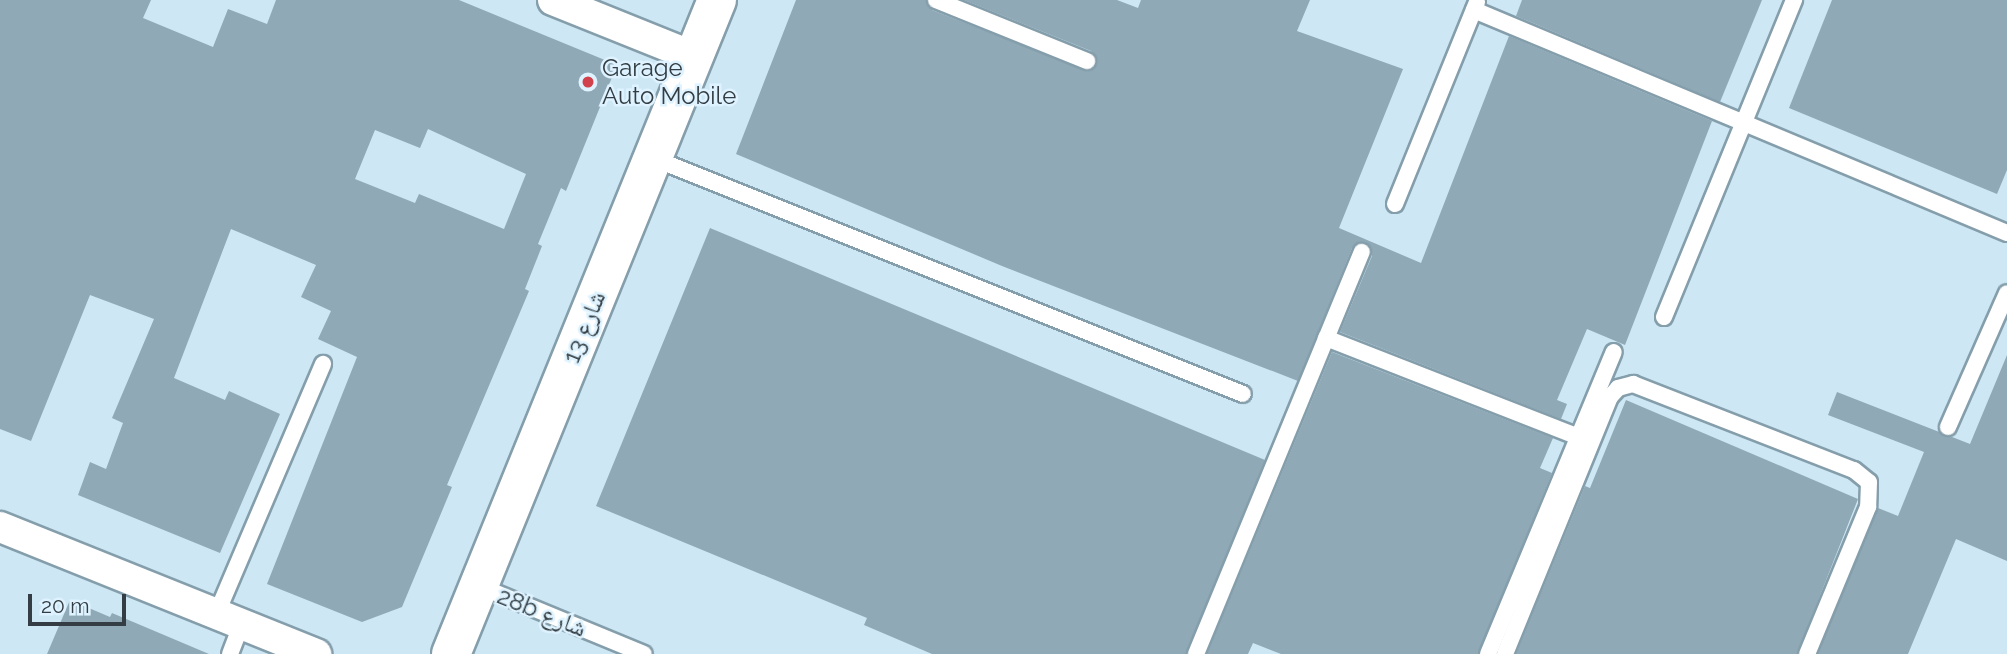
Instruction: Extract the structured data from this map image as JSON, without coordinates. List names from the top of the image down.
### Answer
{
  "streets": {
    "street": ["شارع 13"],
    "lane": ["28b شارع"]
  },
  "crossings": [
    ["شارع 13", "28b شارع"]
  ],
  "places": ["Garage Auto Mobile"],
  "scale_bar": "20 m"
}
